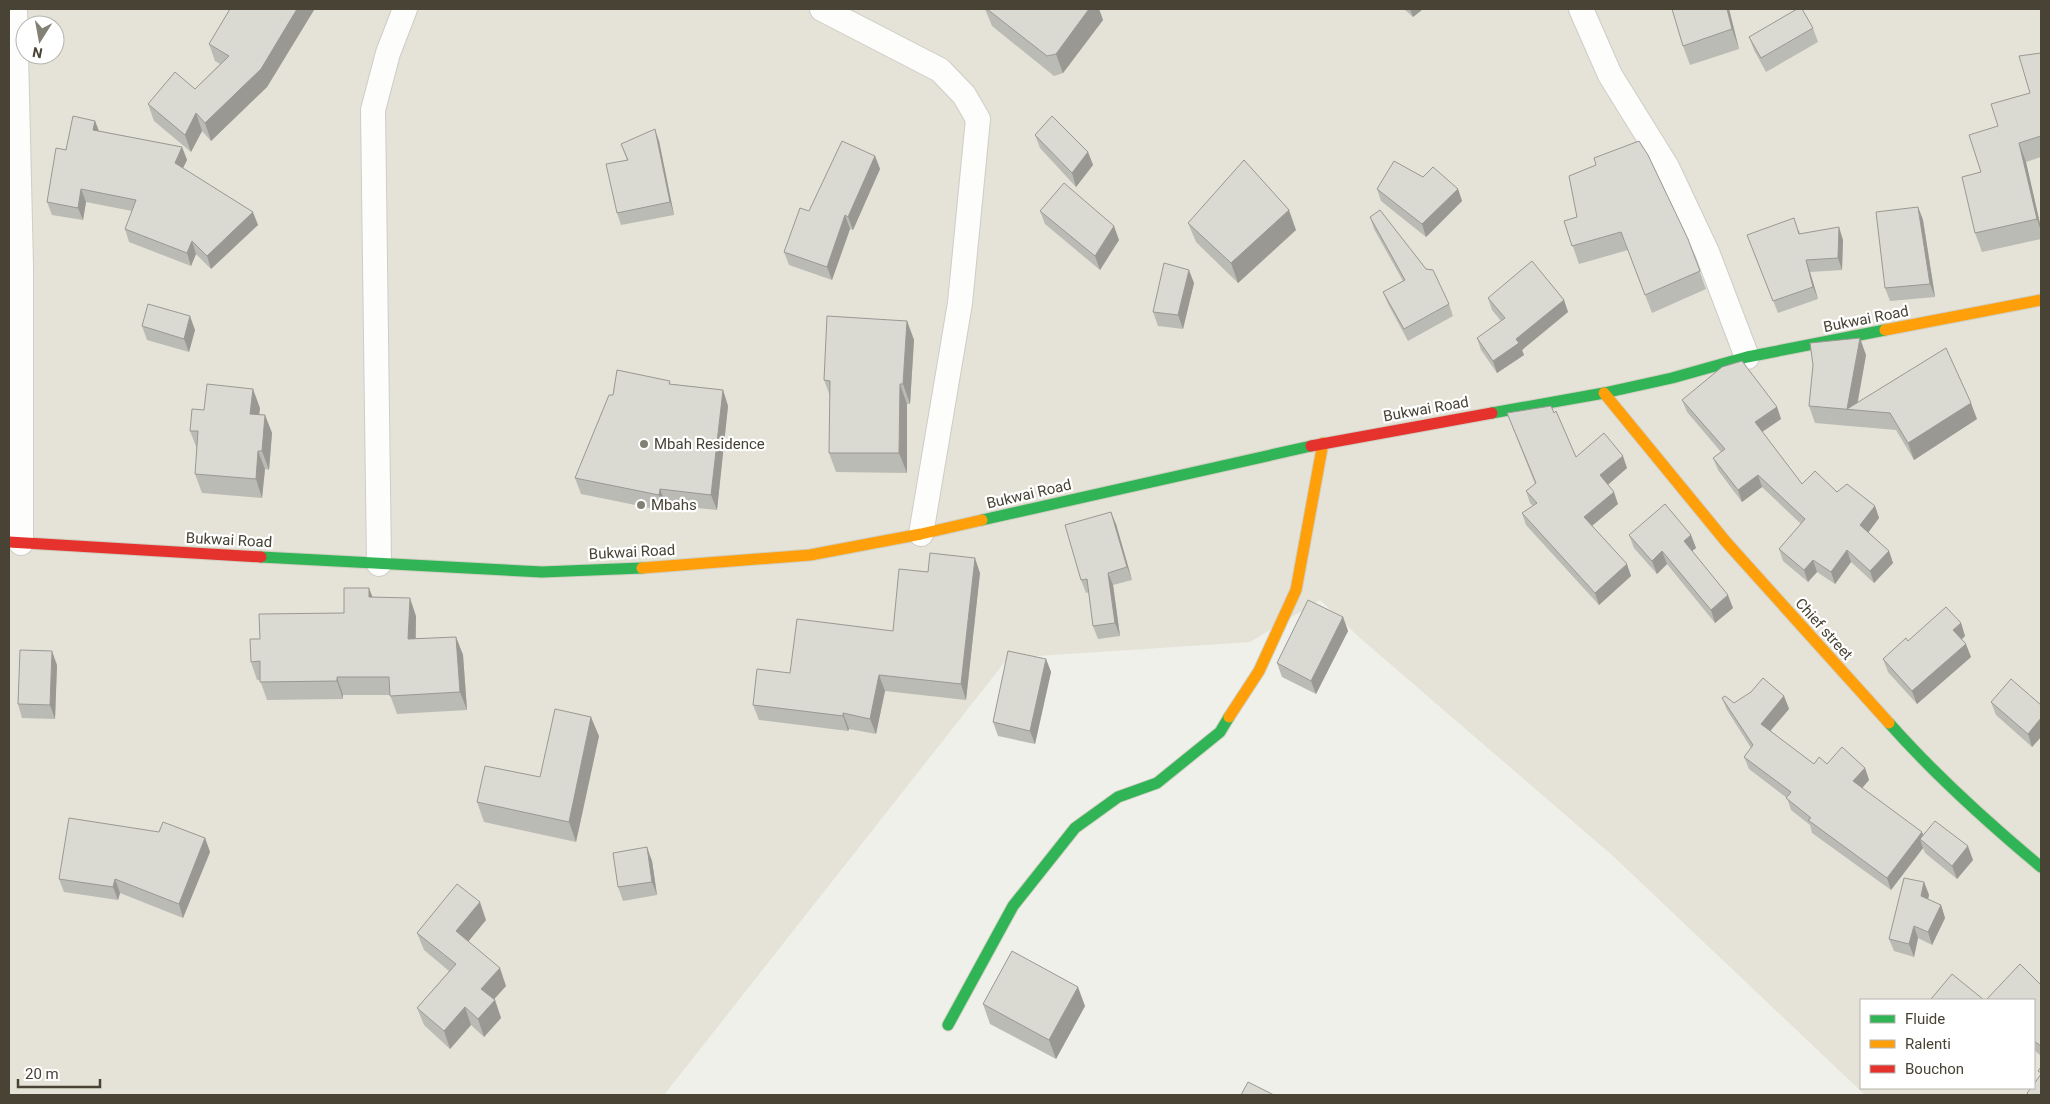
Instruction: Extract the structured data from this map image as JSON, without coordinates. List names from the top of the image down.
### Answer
{
  "streets": {
    "street": ["Bukwai Road", "Chief street"]
  },
  "crossings": [
    ["Bukwai Road", "Chief street"]
  ],
  "places": ["Mbah Residence", "Mbahs"],
  "legend": ["Fluide", "Ralenti", "Bouchon"],
  "scale_bar": "20 m",
  "north": "bottom"
}
